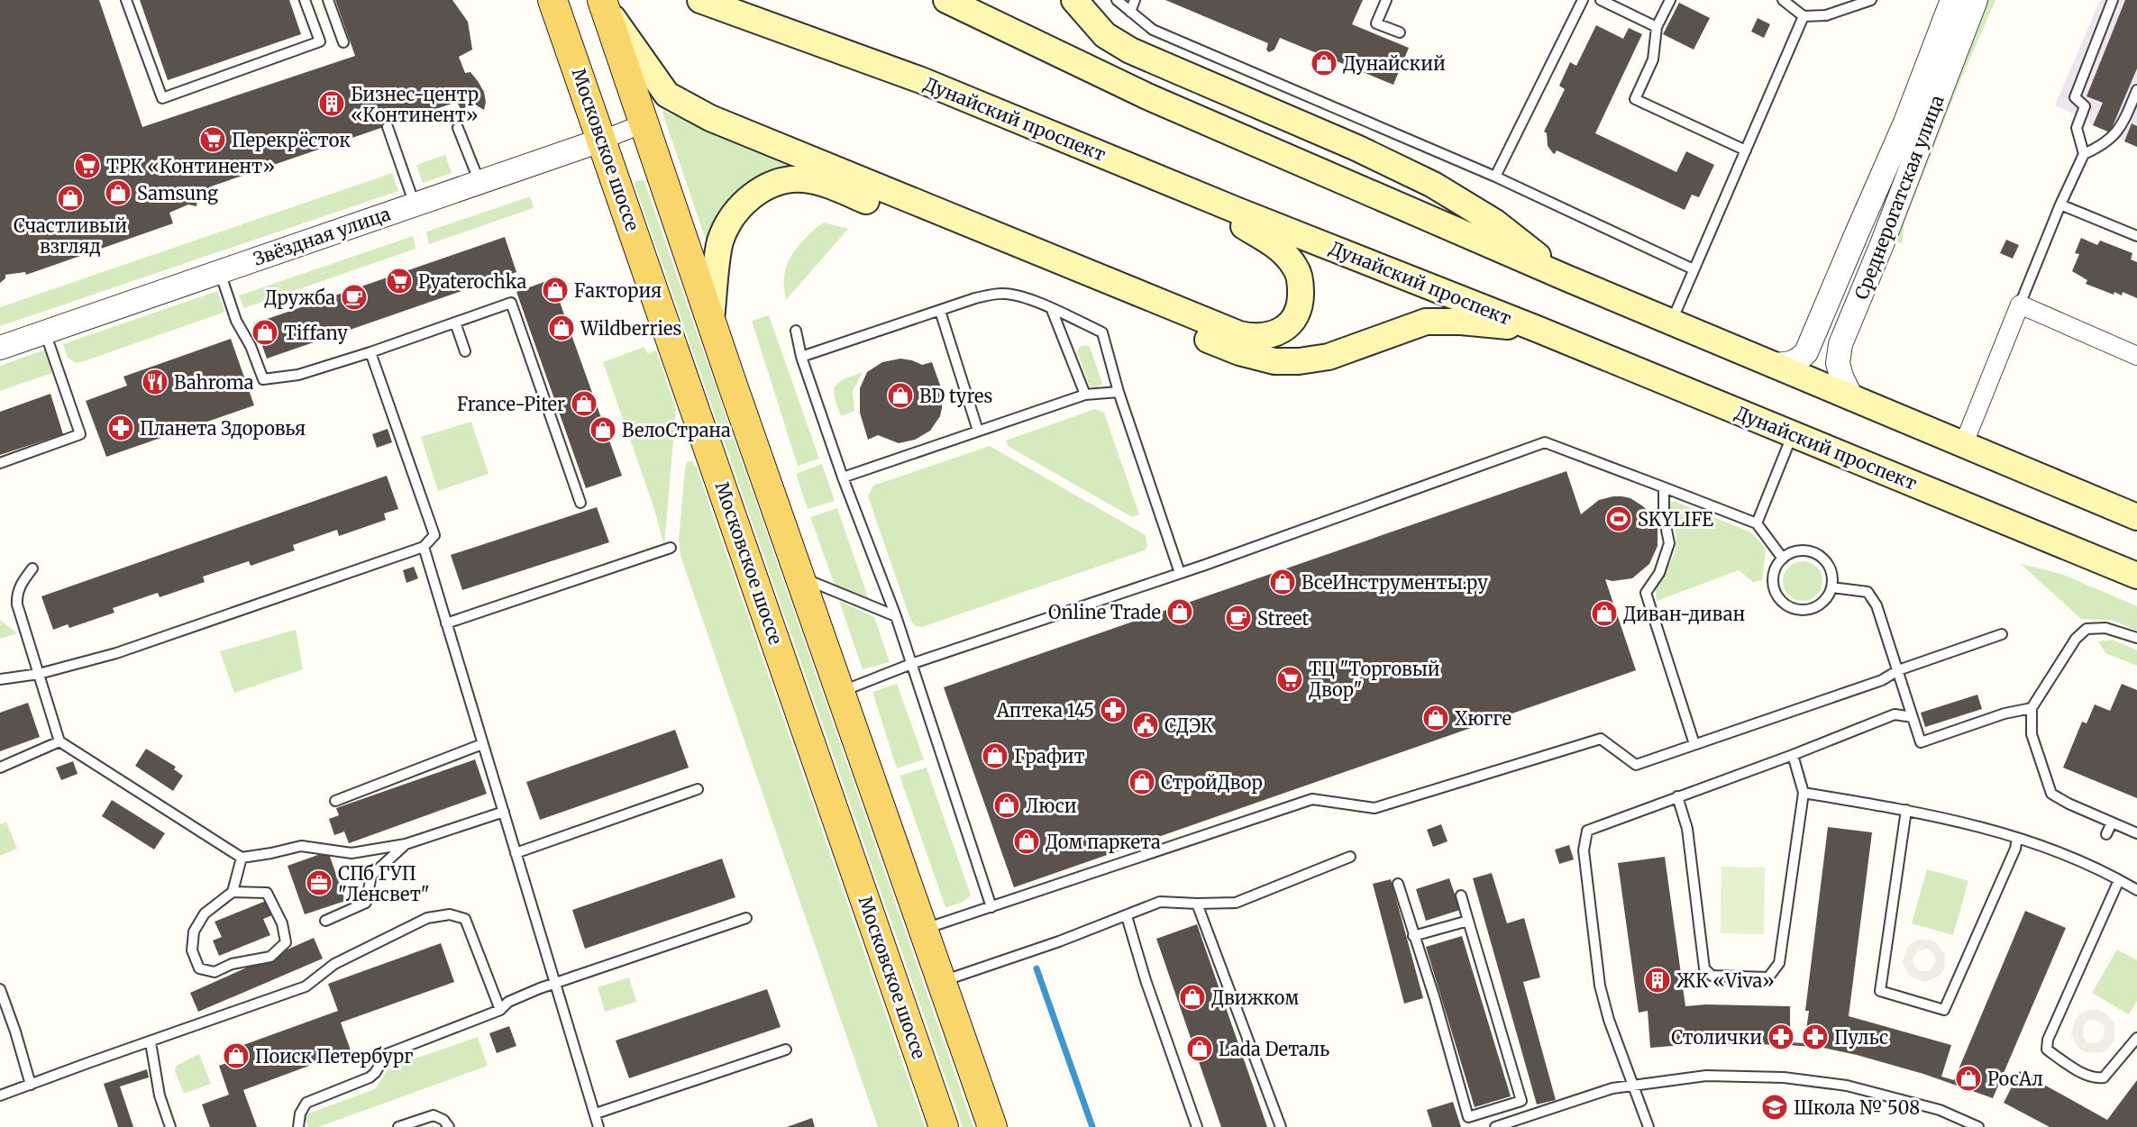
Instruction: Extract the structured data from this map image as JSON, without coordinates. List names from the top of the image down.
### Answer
{
  "streets": {
    "main road": ["Дунайский проспект", "Московское шоссе"],
    "street": ["Среднерогатская улица", "Звёздная улица"]
  },
  "crossings": [
    ["Московское шоссе", "Звёздная улица"]
  ],
  "places": {
    "shop": [
      "Дунайский",
      "Samsung",
      "Счастливый взгляд",
      "Fактория",
      "Wildberries",
      "Tiffany",
      "BD tyres",
      "France-Piter",
      "ВелоСтрана",
      "ВсеИнструменты.ру",
      "Online Trade",
      "Диван-диван",
      "Хюгге",
      "Графит",
      "СтройДвор",
      "Люси",
      "Дом паркета",
      "Движком",
      "Lada Dеталь",
      "Поиск Петербург",
      "РосАл"
    ],
    "building": ["Бизнес-центр «Континент»", "ЖК «Viva»"],
    "supermarket": [
      "Перекрёсток",
      "ТРК «Континент»",
      "Pyaterochka",
      "ТЦ \"Торговый Двор\""
    ],
    "cafe": ["Дружба", "Street"],
    "restaurant": ["Bahroma"],
    "pharmacy": [
      "Планета Здоровья",
      "Аптека 145",
      "Столички",
      "Пульс"
    ],
    "sports": ["SKYLIFE"],
    "public building": ["СДЭК"],
    "office": ["СПб ГУП \"Ленсвет\""],
    "school or university": ["Школа № 508"]
  }
}
